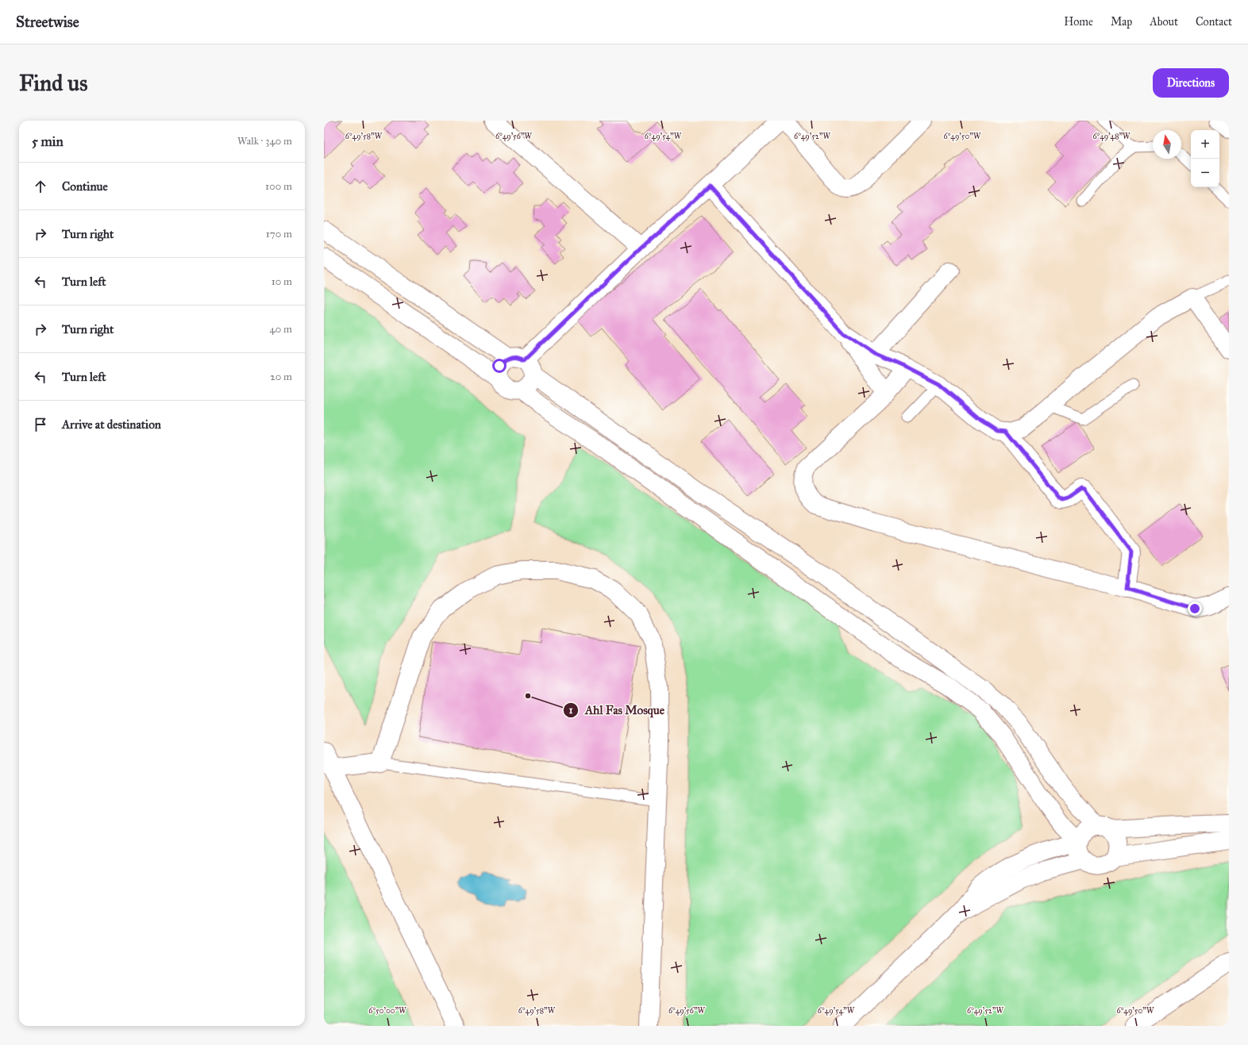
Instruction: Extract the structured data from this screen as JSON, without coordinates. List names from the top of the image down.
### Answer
{
  "places": ["Ahl Fas Mosque"],
  "north": "top",
  "page": {
    "header": "Streetwise",
    "nav": [
      "Home",
      "Map",
      "About",
      "Contact"
    ],
    "buttons": "Directions",
    "title": "Find us",
    "heading": ["5 min", "Walk · 340 m"],
    "map_buttons": ["+", "−"],
    "list": [
      ["Continue", "100 m"],
      ["Turn right", "170 m"],
      ["Turn left", "10 m"],
      ["Turn right", "40 m"],
      ["Turn left", "20 m"],
      "Arrive at destination"
    ]
  },
  "coordinates": [
    "6°49'58\"W",
    "6°49'56\"W",
    "6°49'54\"W",
    "6°49'52\"W",
    "6°49'50\"W",
    "6°49'48\"W",
    "6°50'00\"W"
  ]
}
